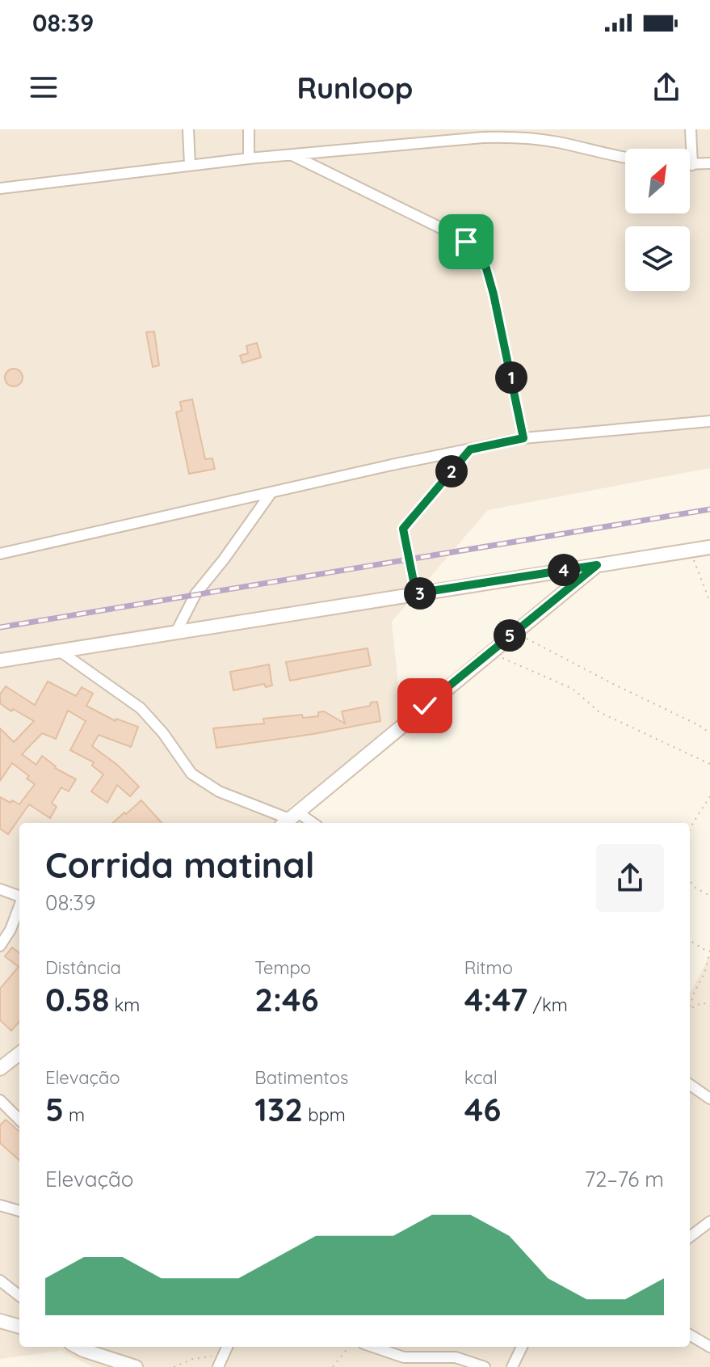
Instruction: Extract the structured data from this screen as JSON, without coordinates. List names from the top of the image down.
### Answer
{
  "north": "top right",
  "page": {
    "status": "08:39",
    "header": "Runloop",
    "pins": [
      "1",
      "2",
      "4",
      "3",
      "5"
    ],
    "heading": ["Corrida matinal", "08:39"],
    "stats": [
      ["Distância", "0.58 km"],
      ["Tempo", "2:46"],
      ["Ritmo", "4:47 /km"],
      ["Elevação", "5 m"],
      ["Batimentos", "132 bpm"],
      ["kcal", "46"]
    ],
    "chart": ["Elevação", "72–76 m"]
  }
}
